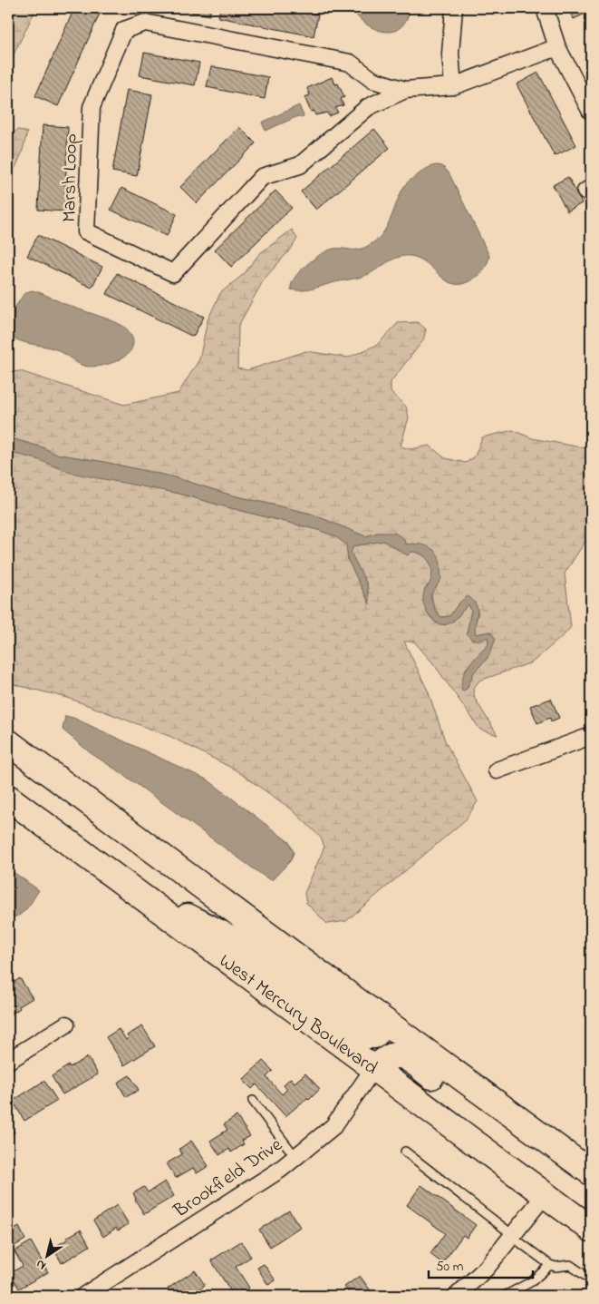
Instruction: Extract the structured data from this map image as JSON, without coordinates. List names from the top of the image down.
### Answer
{
  "streets": {
    "main road": ["West Mercury Boulevard"],
    "street": ["Marsh Loop", "Brookfield Drive"]
  },
  "crossings": [
    ["West Mercury Boulevard", "Brookfield Drive"]
  ],
  "scale_bar": "50 m",
  "north": "bottom left"
}
